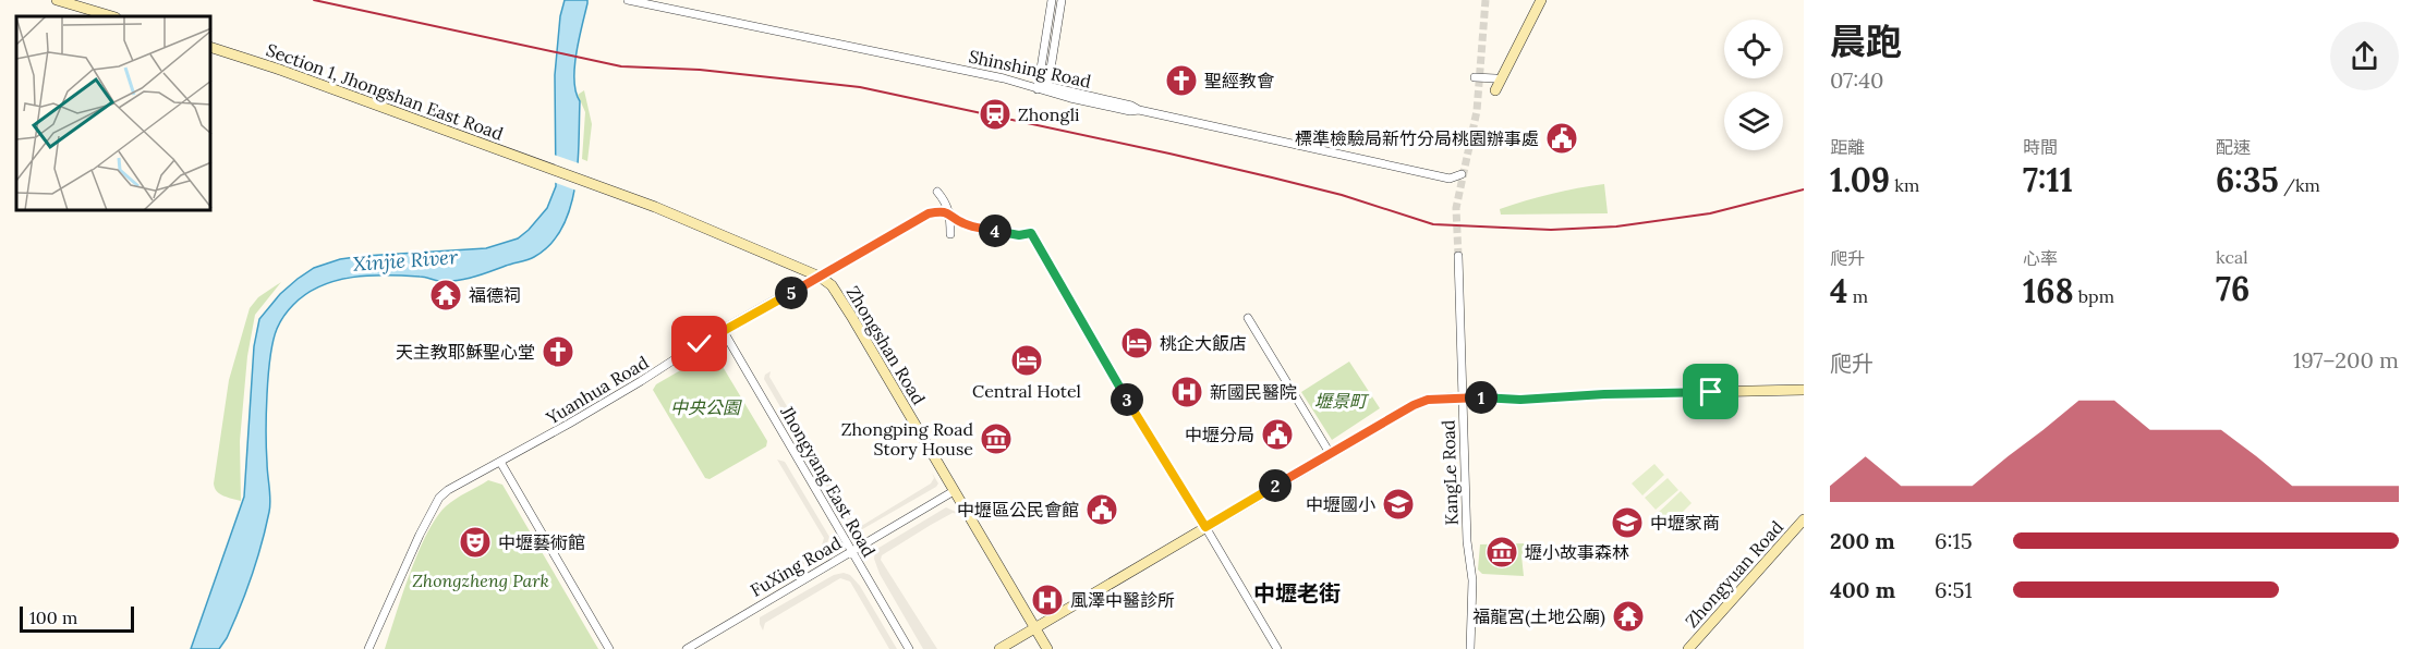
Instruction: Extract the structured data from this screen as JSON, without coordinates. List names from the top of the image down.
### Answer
{
  "streets": {
    "main road": ["Section 1, Jhongshan East Road", "Zhongshan Road", "Zhongyuan Road"],
    "street": [
      "Shinshing Road",
      "Yuanhua Road",
      "KangLe Road",
      "Jhongyang East Road",
      "FuXing Road"
    ]
  },
  "crossings": [
    ["Section 1, Jhongshan East Road", "Zhongshan Road"],
    ["Zhongshan Road", "Yuanhua Road"],
    ["Zhongshan Road", "FuXing Road"],
    ["Yuanhua Road", "Jhongyang East Road"],
    ["Jhongyang East Road", "FuXing Road"]
  ],
  "districts": ["中壢老街"],
  "water": ["Xinjie River"],
  "parks": ["壢景町", "中央公園", "Zhongzheng Park"],
  "places": {
    "church": ["聖經教會", "天主教耶穌聖心堂"],
    "station": ["Zhongli"],
    "public building": ["標準檢驗局新竹分局桃園辦事處", "中壢分局", "中壢區公民會館"],
    "temple": ["福德祠", "福龍宮(土地公廟)"],
    "hotel": ["桃企大飯店", "Central Hotel"],
    "hospital": ["新國民醫院", "風澤中醫診所"],
    "museum": ["Zhongping Road Story House", "壢小故事森林"],
    "school or university": ["中壢國小", "中壢家商"],
    "theatre": ["中壢藝術館"]
  },
  "scale_bar": "100 m",
  "page": {
    "heading": ["晨跑", "07:40"],
    "stats": [
      ["距離", "1.09 km"],
      ["時間", "7:11"],
      ["配速", "6:35 /km"],
      ["爬升", "4 m"],
      ["心率", "168 bpm"],
      ["kcal", "76"]
    ],
    "pins": [
      "4",
      "5",
      "1",
      "3",
      "2"
    ],
    "chart": ["爬升", "197–200 m"],
    "list": [
      {
        "name": "200 m",
        "note": "6:15"
      },
      {
        "name": "400 m",
        "note": "6:51"
      }
    ],
    "scale": "100 m"
  }
}
